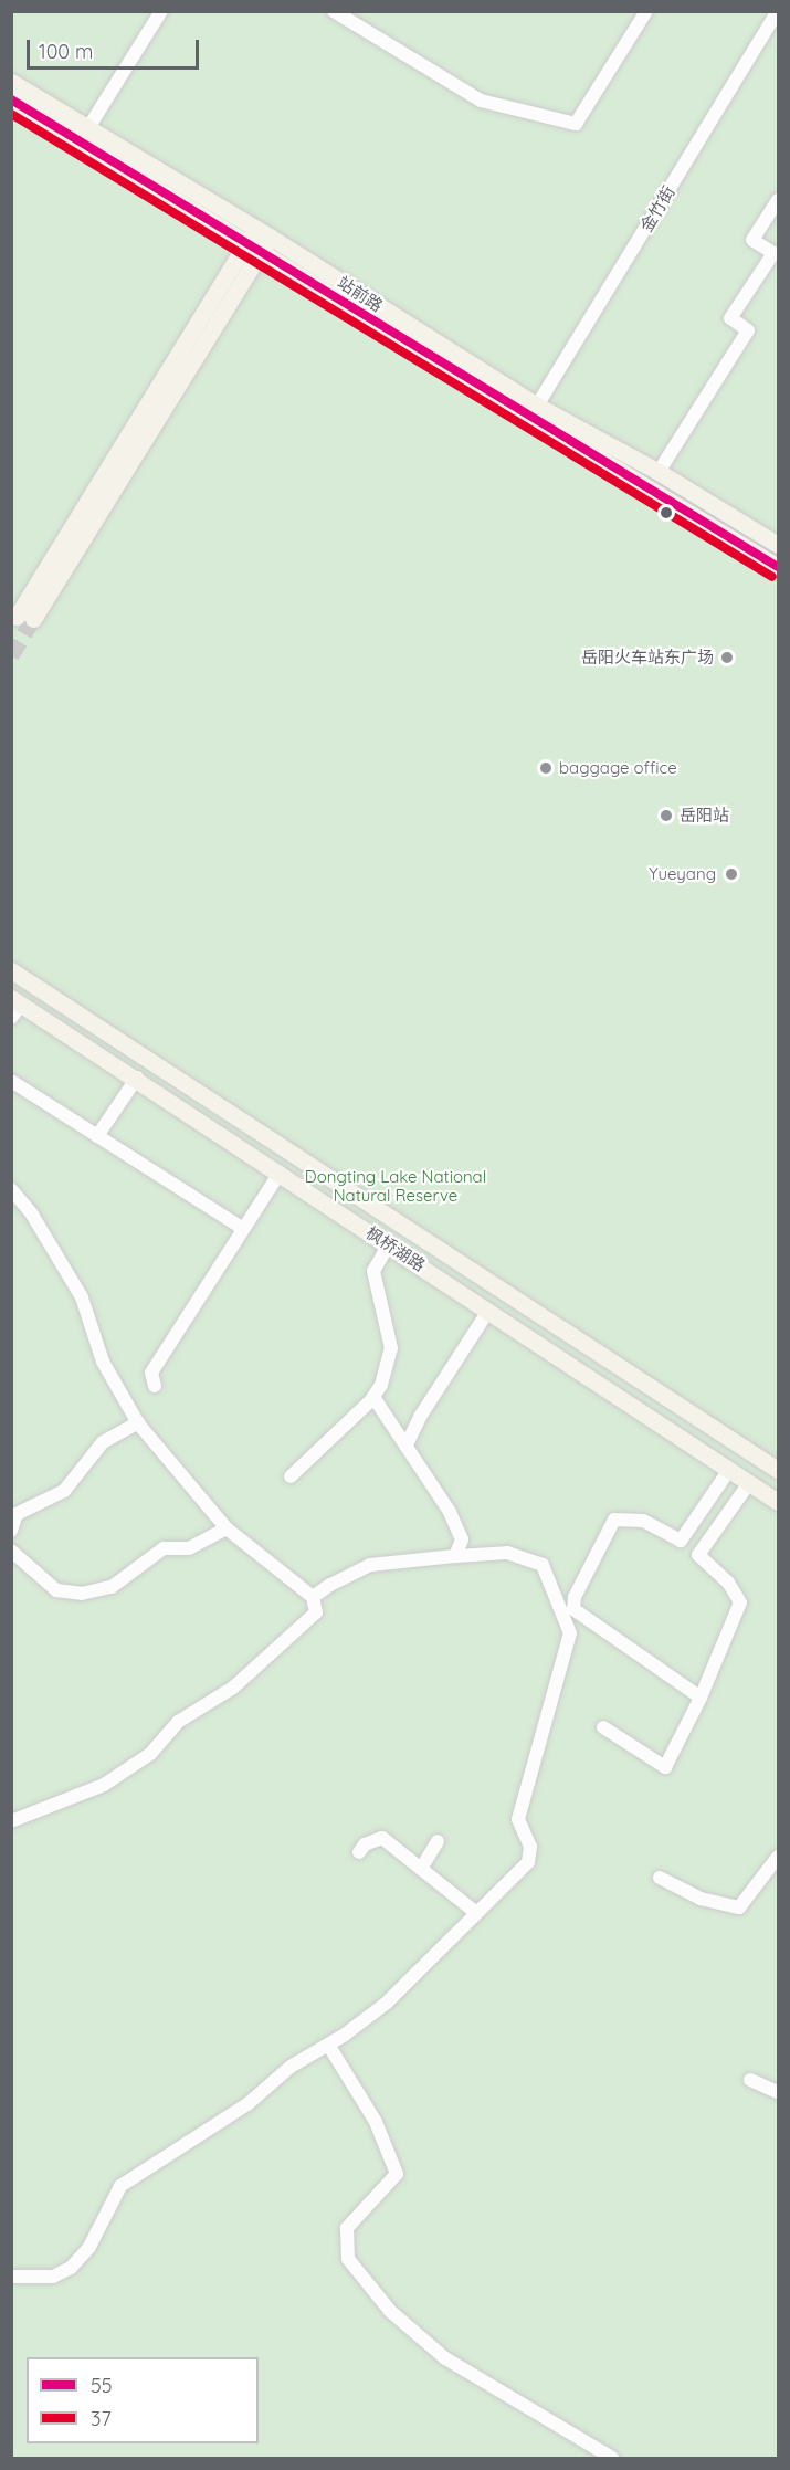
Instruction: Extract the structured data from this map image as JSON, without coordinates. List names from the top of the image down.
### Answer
{
  "streets": {
    "main road": ["站前路", "枫桥湖路"],
    "street": ["金竹街"]
  },
  "crossings": [
    ["金竹街", "站前路"]
  ],
  "parks": ["Dongting Lake National Natural Reserve"],
  "places": [
    "岳阳火车站东广场",
    "baggage office",
    "岳阳站",
    "Yueyang"
  ],
  "lines": ["transit line 55", "transit line 37"],
  "legend": ["55", "37"],
  "scale_bar": "100 m"
}
